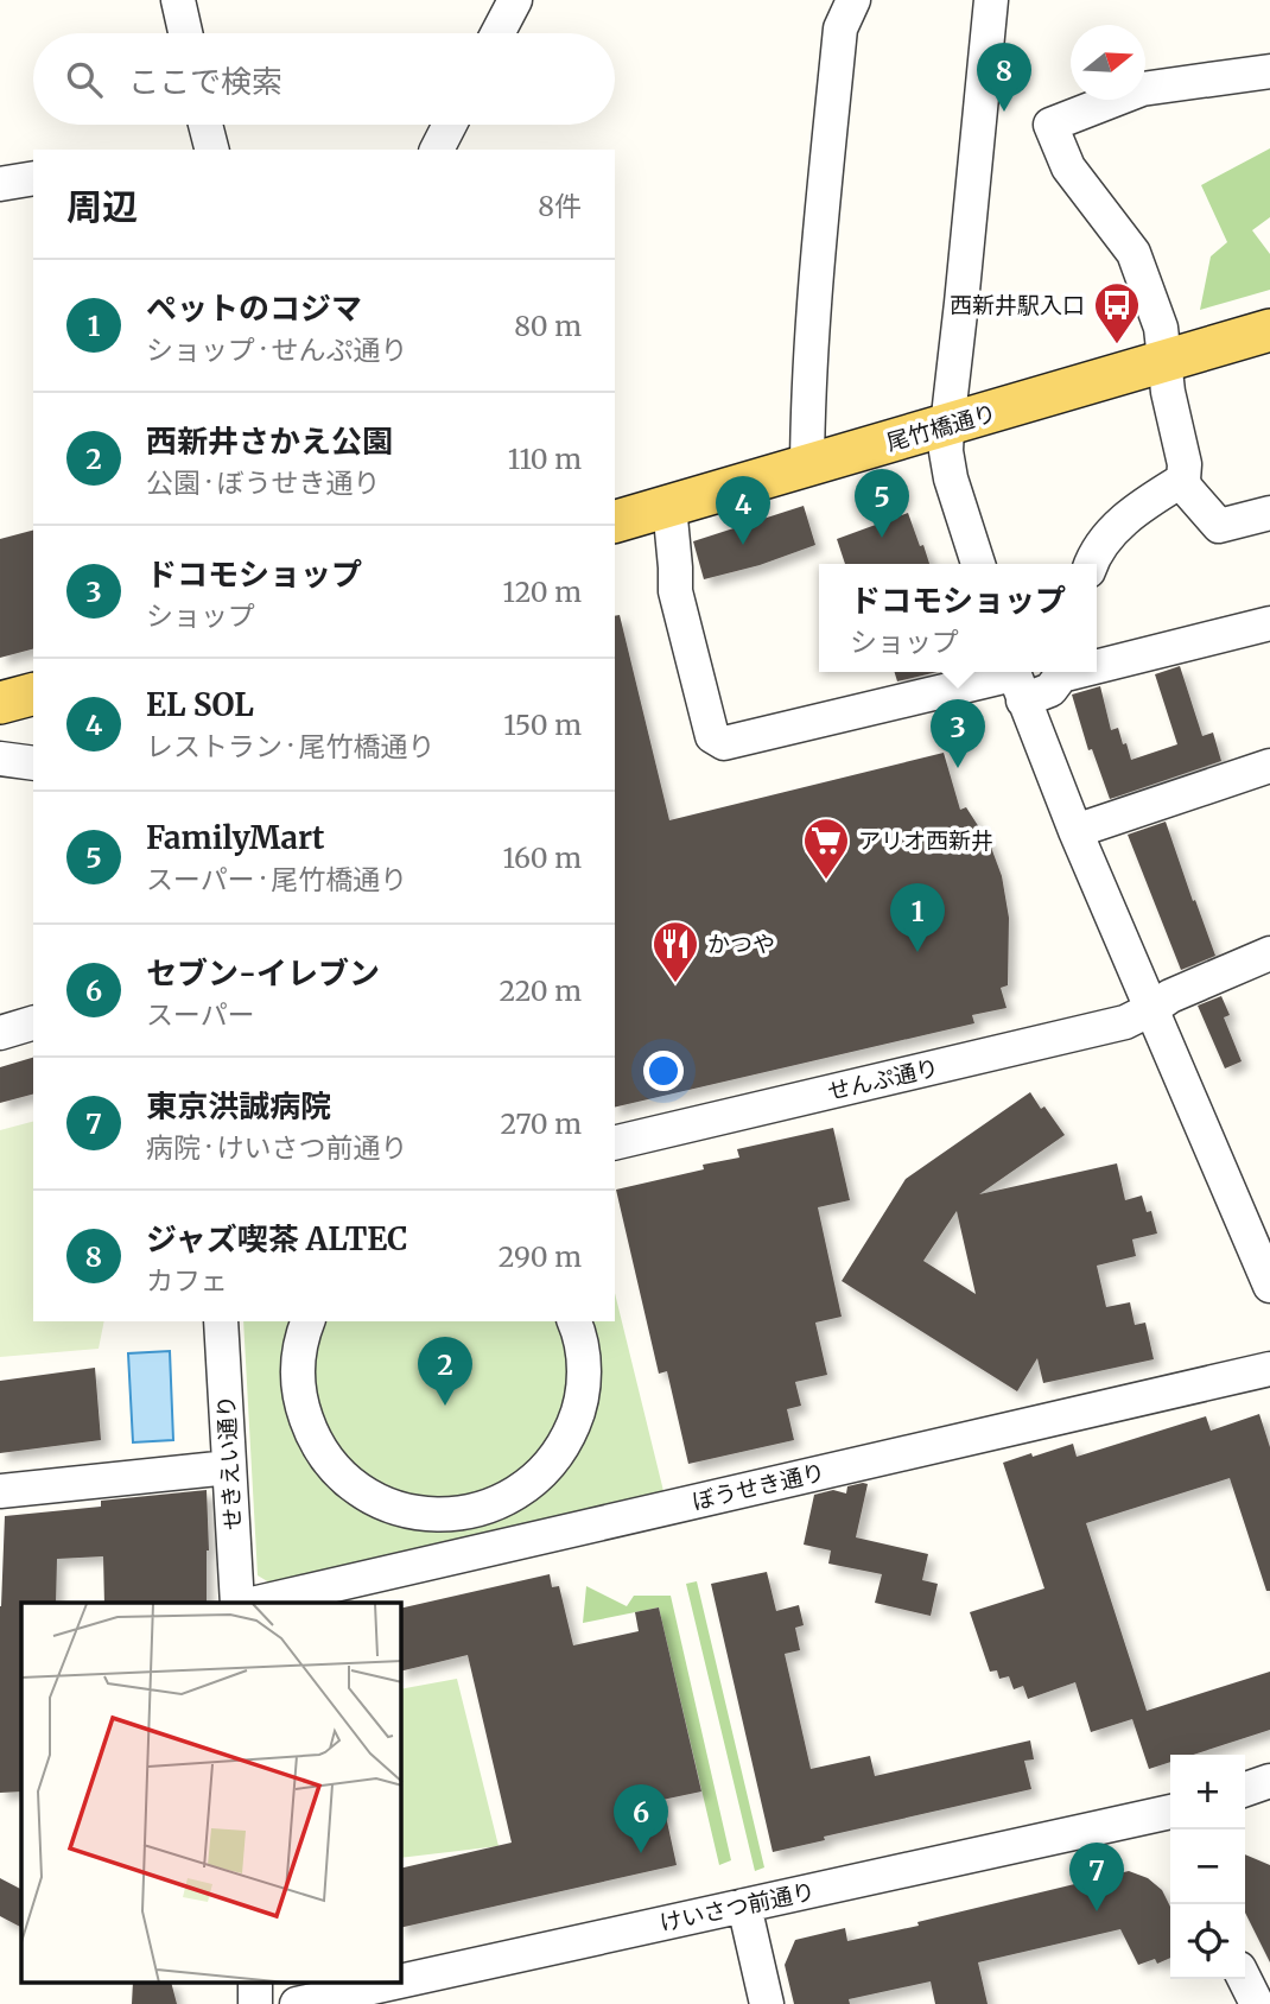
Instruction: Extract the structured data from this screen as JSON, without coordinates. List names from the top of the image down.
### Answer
{
  "streets": {
    "main road": ["尾竹橋通り"],
    "street": [
      "せんぷ通り",
      "せきえい通り",
      "ぼうせき通り",
      "けいさつ前通り"
    ]
  },
  "places": {
    "bus stop": ["西新井駅入口"],
    "supermarket": ["アリオ西新井"],
    "restaurant": ["かつや"]
  },
  "north": "right",
  "page": {
    "search": "ここで検索",
    "pins": [
      "8",
      "5",
      "4",
      "3",
      "1",
      "2",
      "6",
      "7"
    ],
    "heading": ["周辺", "8件"],
    "list": [
      {
        "mark": "1",
        "name": "ペットのコジマ",
        "note": "ショップ · せんぷ通り",
        "value": "80 m"
      },
      {
        "mark": "2",
        "name": "西新井さかえ公園",
        "note": "公園 · ぼうせき通り",
        "value": "110 m"
      },
      {
        "mark": "3",
        "name": "ドコモショップ",
        "note": "ショップ",
        "value": "120 m"
      },
      {
        "mark": "4",
        "name": "EL SOL",
        "note": "レストラン · 尾竹橋通り",
        "value": "150 m"
      },
      {
        "mark": "5",
        "name": "FamilyMart",
        "note": "スーパー · 尾竹橋通り",
        "value": "160 m"
      },
      {
        "mark": "6",
        "name": "セブン-イレブン",
        "note": "スーパー",
        "value": "220 m"
      },
      {
        "mark": "7",
        "name": "東京洪誠病院",
        "note": "病院 · けいさつ前通り",
        "value": "270 m"
      },
      {
        "mark": "8",
        "name": "ジャズ喫茶 ALTEC",
        "note": "カフェ",
        "value": "290 m"
      }
    ],
    "popup": ["ドコモショップ", "ショップ"],
    "map_buttons": ["+", "−"]
  }
}
